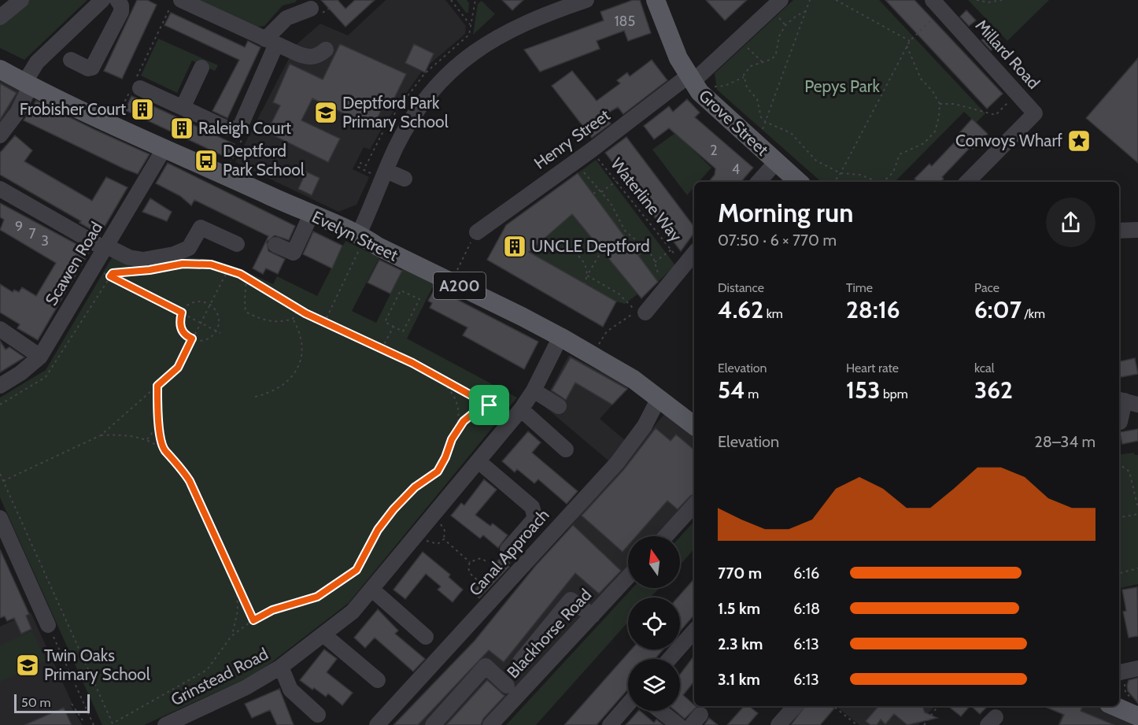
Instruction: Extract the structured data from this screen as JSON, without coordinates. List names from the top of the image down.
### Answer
{
  "streets": {
    "main road": ["Grove Street", "Evelyn Street", "A200"],
    "street": [
      "Millard Road",
      "Henry Street",
      "Scawen Road",
      "Canal Approach",
      "Blackhorse Road",
      "Grinstead Road"
    ],
    "path": ["Waterline Way"]
  },
  "crossings": [
    ["Grove Street", "Henry Street"],
    ["Henry Street", "Waterline Way"],
    ["Evelyn Street", "Scawen Road"],
    ["Evelyn Street", "Canal Approach"],
    ["Evelyn Street", "Grinstead Road"]
  ],
  "parks": ["Pepys Park"],
  "places": {
    "building": ["Frobisher Court", "Raleigh Court", "UNCLE Deptford"],
    "school or university": ["Deptford Park Primary School", "Twin Oaks Primary School"],
    "place": ["Convoys Wharf"],
    "bus stop": ["Deptford Park School"]
  },
  "house_numbers": [
    "185",
    "2",
    "4",
    "9",
    "7",
    "3"
  ],
  "scale_bar": "50 m",
  "north": "top",
  "page": {
    "heading": ["Morning run", "07:50 · 6 × 770 m"],
    "stats": [
      ["Distance", "4.62 km"],
      ["Time", "28:16"],
      ["Pace", "6:07 /km"],
      ["Elevation", "54 m"],
      ["Heart rate", "153 bpm"],
      ["kcal", "362"]
    ],
    "chart": ["Elevation", "28–34 m"],
    "list": [
      {
        "name": "770 m",
        "note": "6:16"
      },
      {
        "name": "1.5 km",
        "note": "6:18"
      },
      {
        "name": "2.3 km",
        "note": "6:13"
      },
      {
        "name": "3.1 km",
        "note": "6:13"
      }
    ],
    "scale": "50 m"
  }
}
